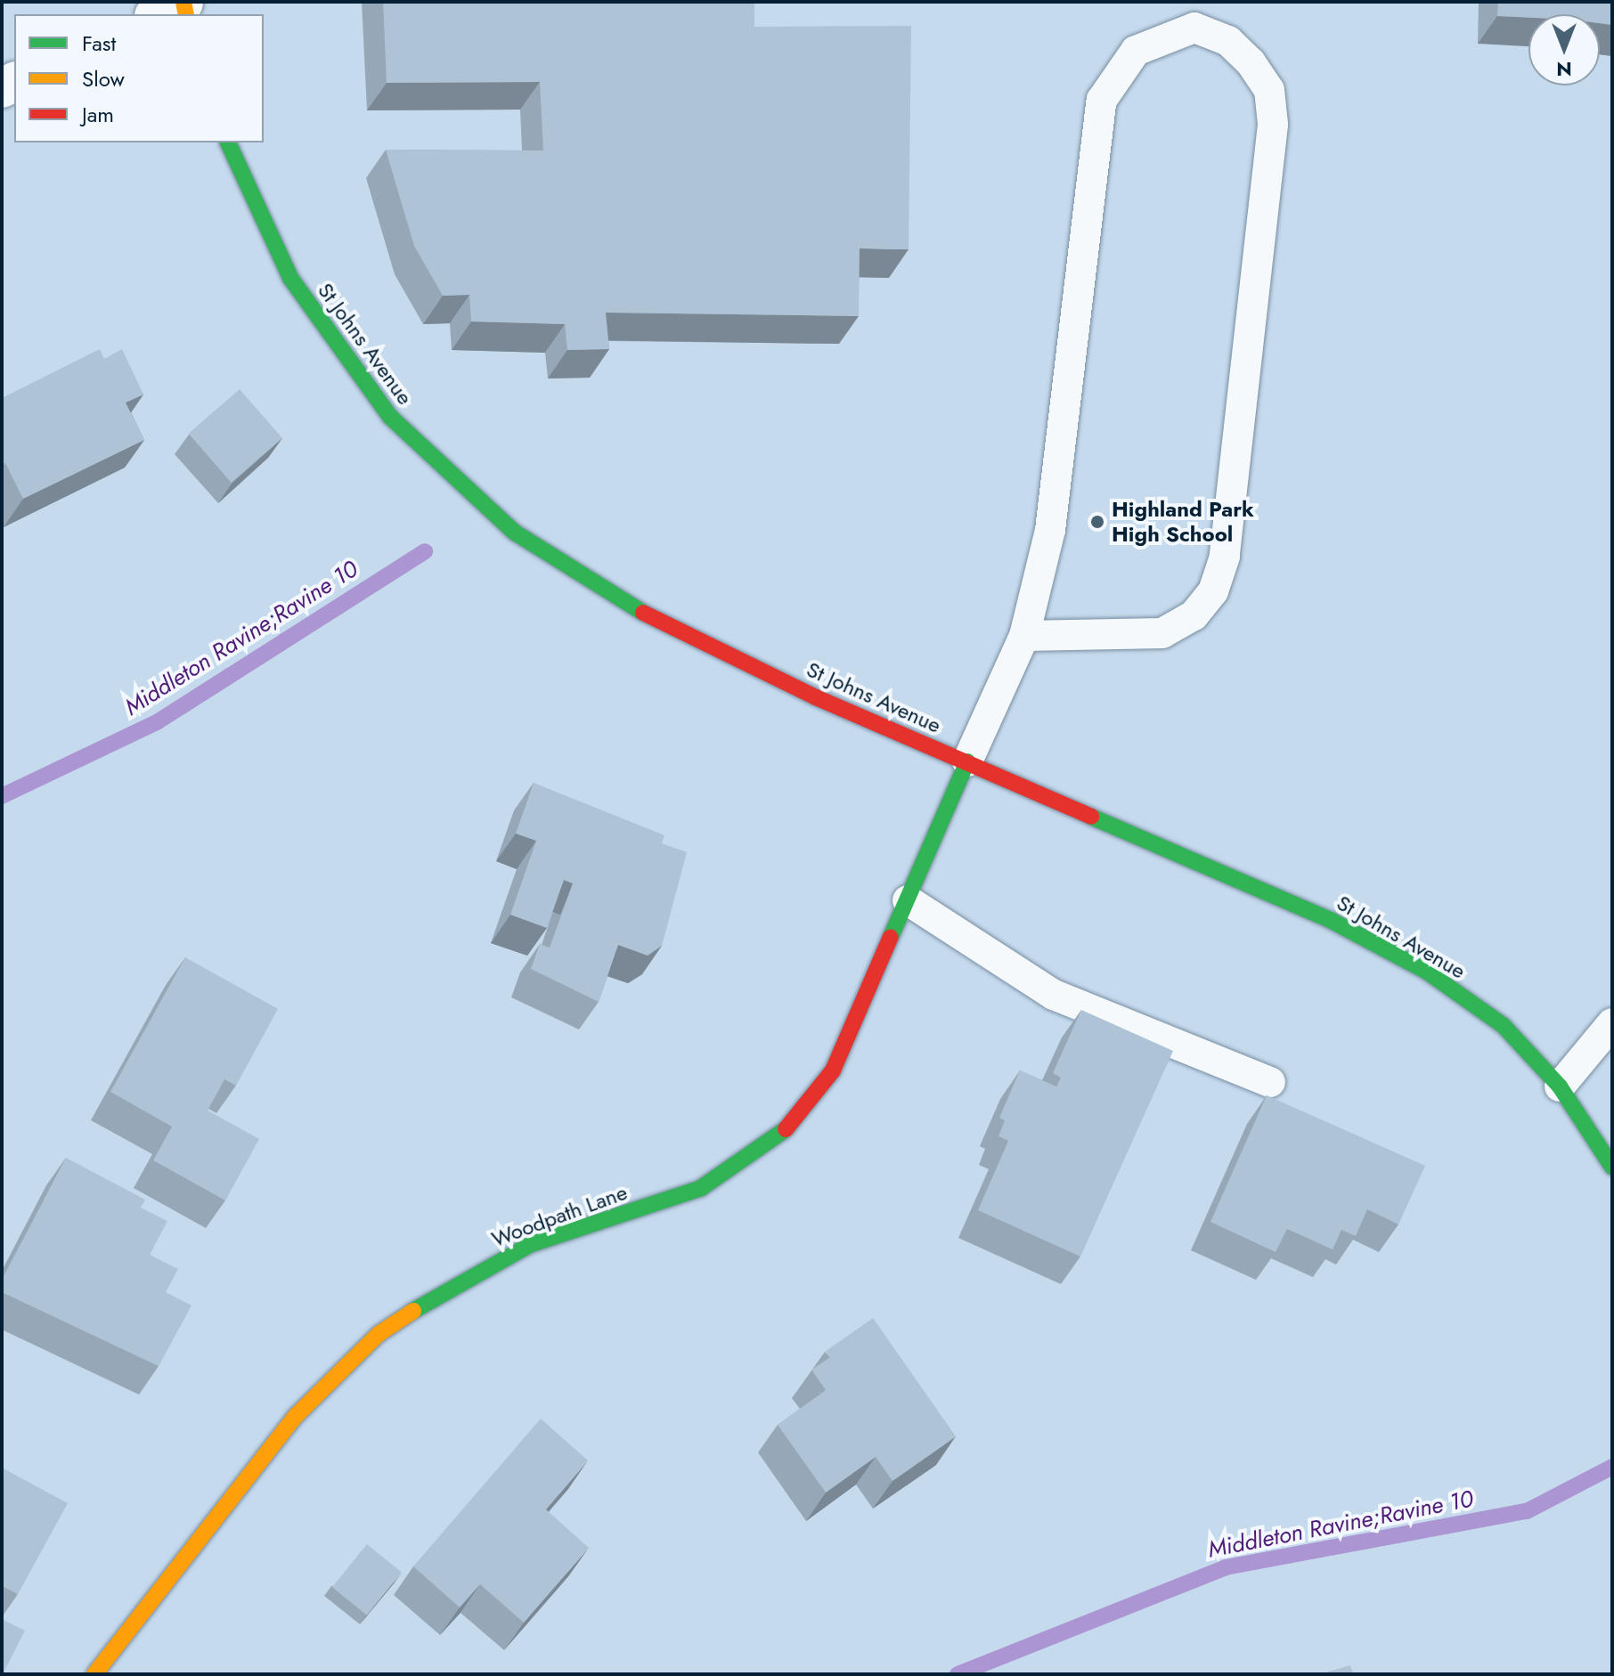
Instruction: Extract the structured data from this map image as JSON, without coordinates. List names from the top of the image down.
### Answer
{
  "streets": {
    "street": ["St Johns Avenue", "Woodpath Lane"]
  },
  "crossings": [
    ["St Johns Avenue", "Woodpath Lane"]
  ],
  "water": ["Middleton Ravine;Ravine 10"],
  "places": ["Highland Park High School"],
  "legend": ["Fast", "Slow", "Jam"],
  "north": "bottom"
}
